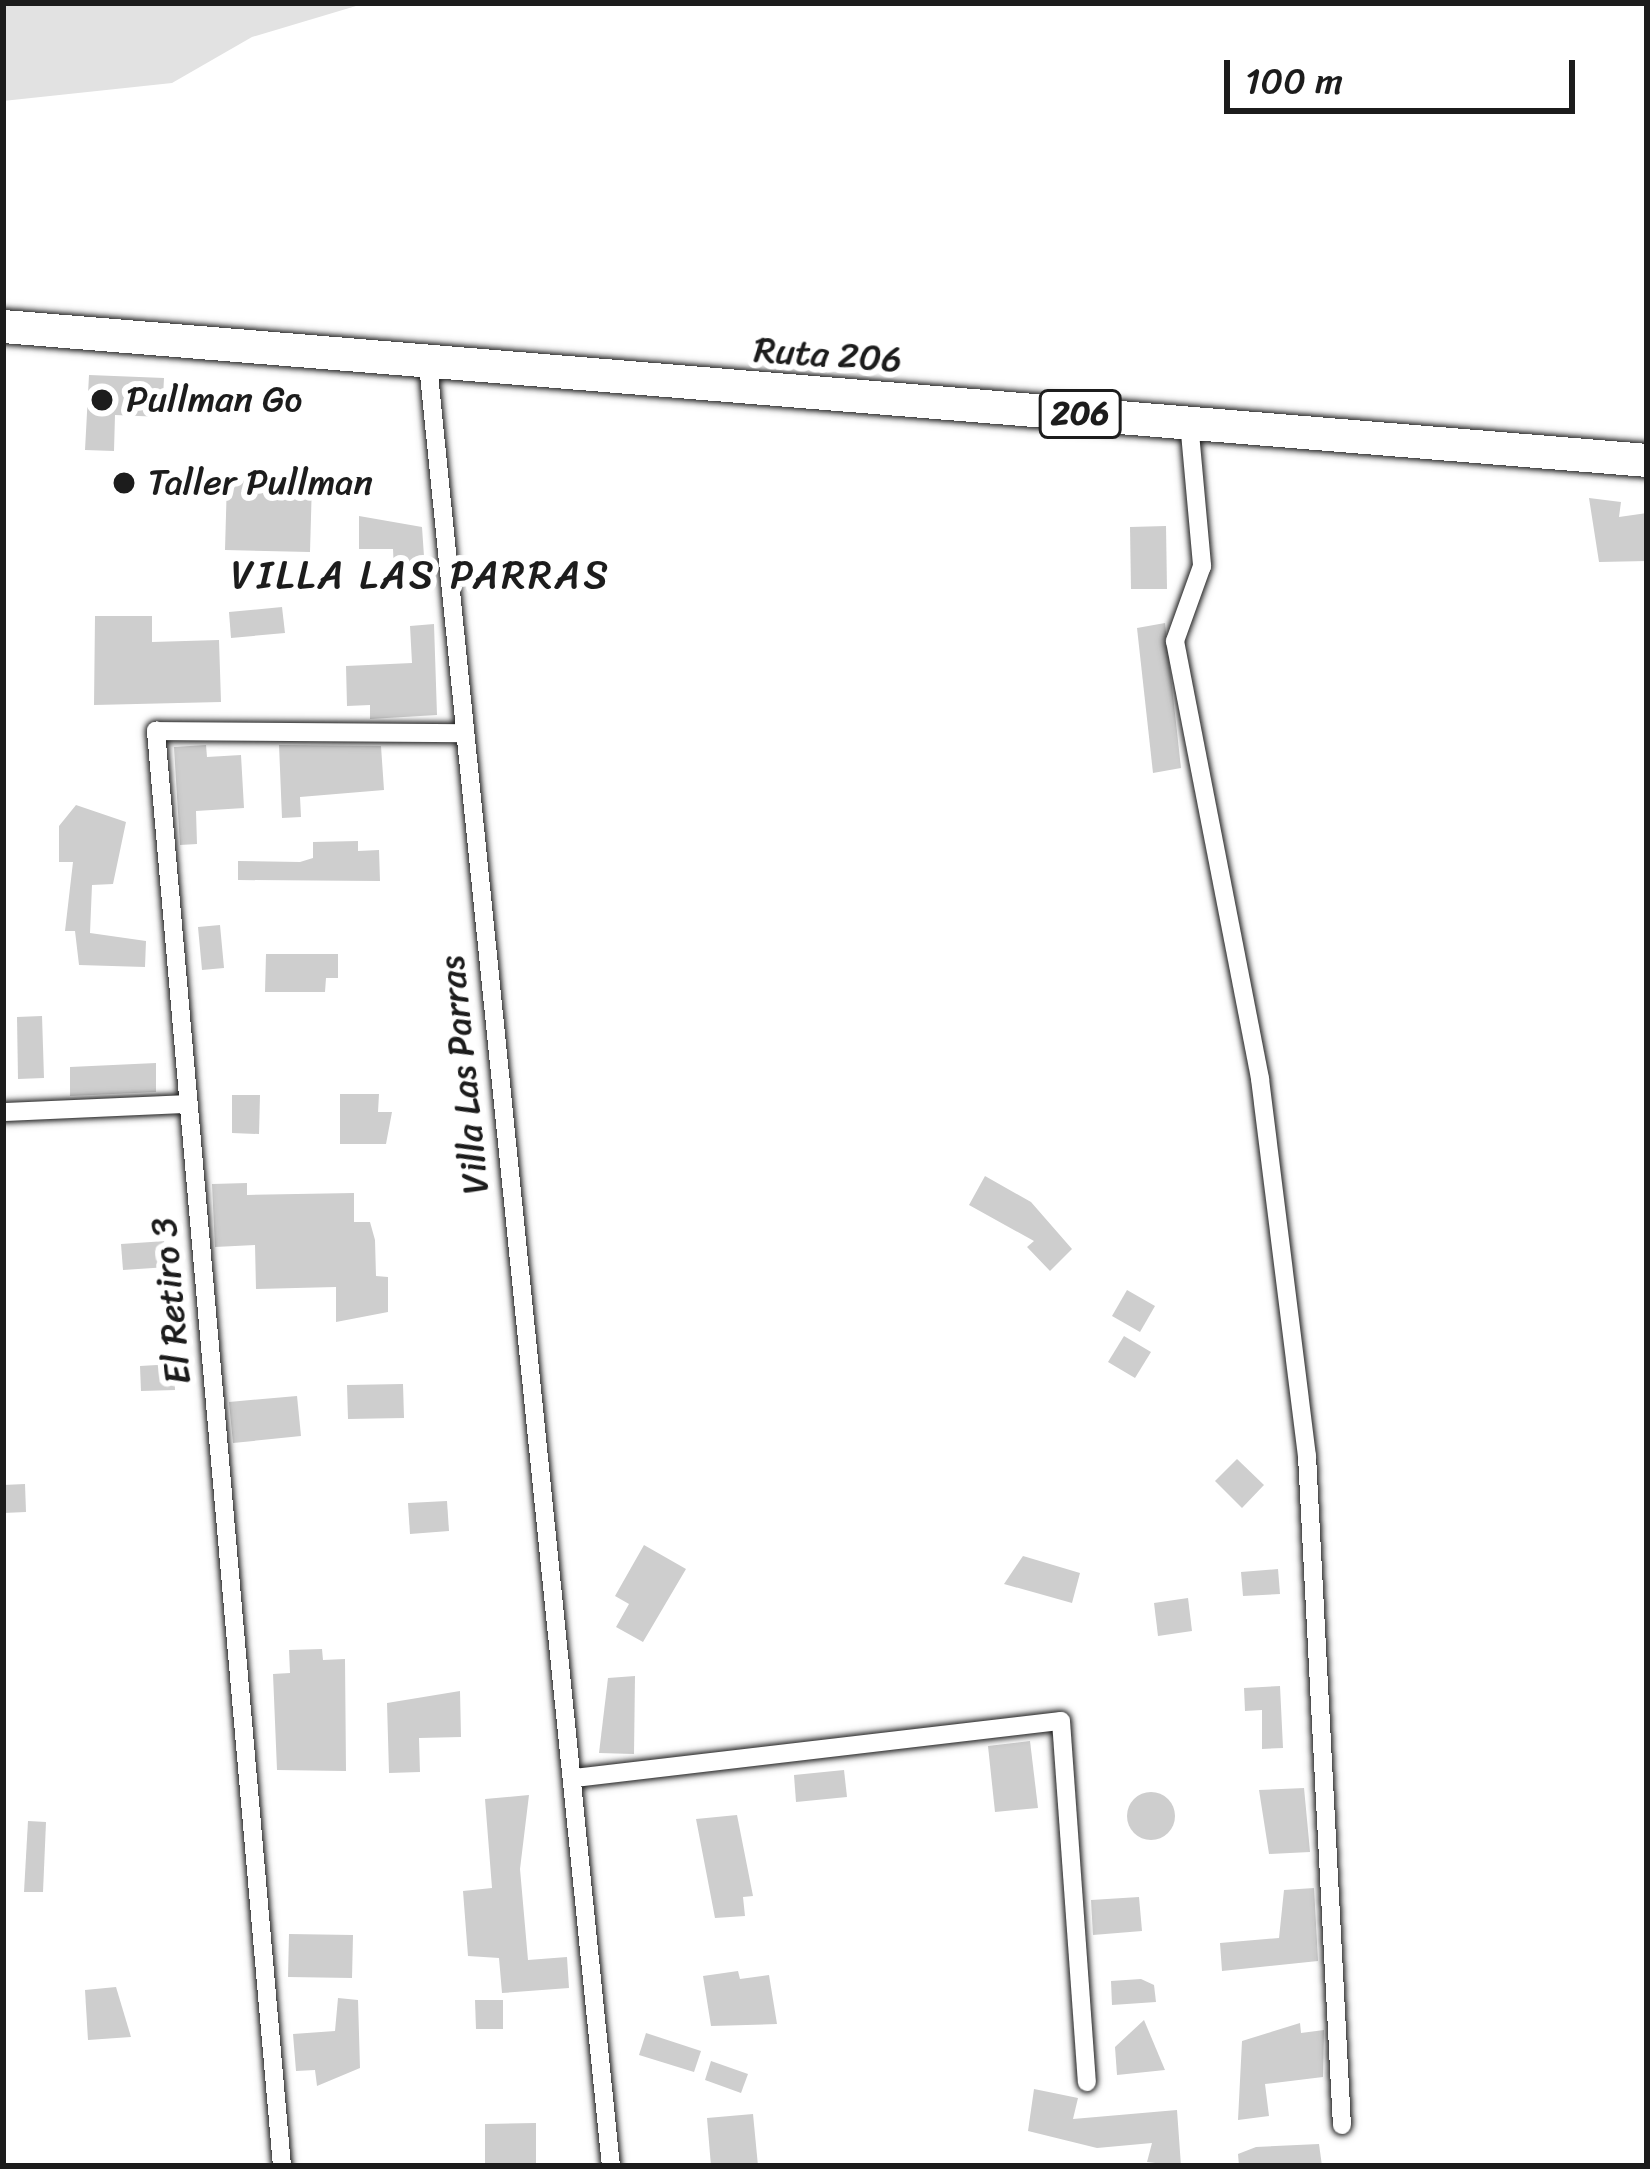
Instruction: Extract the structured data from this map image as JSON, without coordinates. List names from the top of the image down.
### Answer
{
  "streets": {
    "highway": ["Ruta 206", "206"],
    "street": ["Villa Las Parras", "El Retiro 3"]
  },
  "crossings": [
    ["Ruta 206", "Villa Las Parras"],
    ["Villa Las Parras", "El Retiro 3"]
  ],
  "districts": ["VILLA LAS PARRAS"],
  "places": ["Pullman Go", "Taller Pullman"],
  "scale_bar": "100 m"
}
